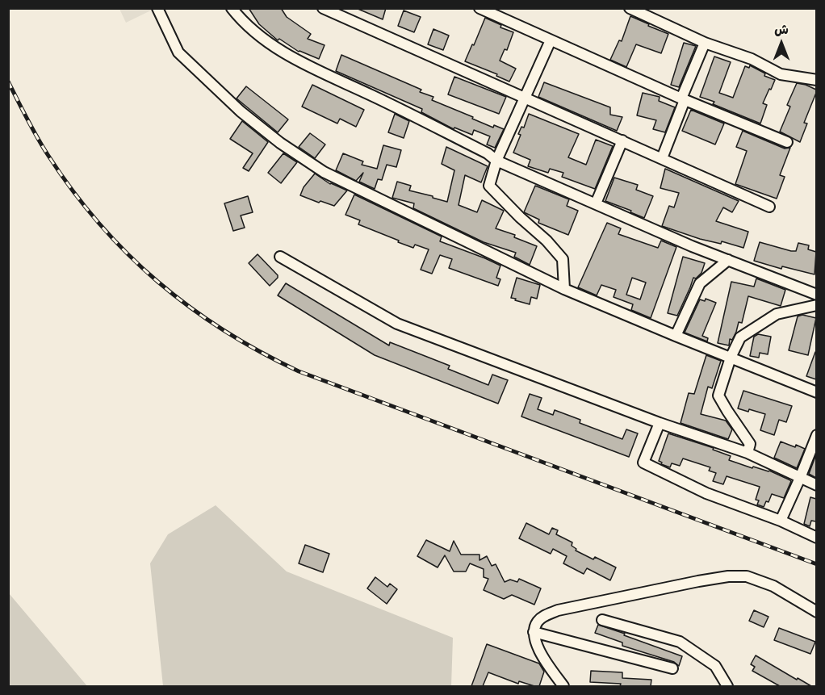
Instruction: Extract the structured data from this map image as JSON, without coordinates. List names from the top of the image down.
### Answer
{
  "north": "top"
}
